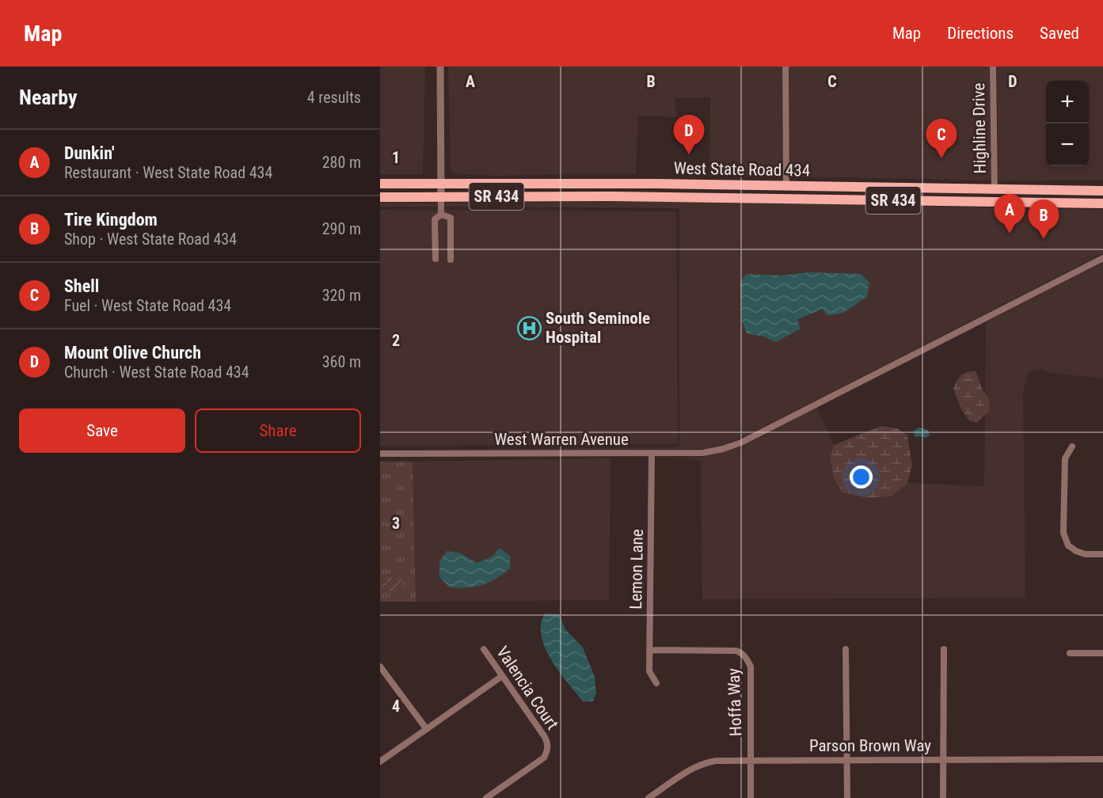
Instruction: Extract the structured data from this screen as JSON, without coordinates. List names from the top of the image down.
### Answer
{
  "streets": {
    "main road": ["West State Road 434", "SR 434"],
    "street": [
      "Highline Drive",
      "West Warren Avenue",
      "Lemon Lane",
      "Valencia Court",
      "Hoffa Way",
      "Parson Brown Way"
    ]
  },
  "crossings": [
    ["Highline Drive", "West State Road 434"],
    ["West Warren Avenue", "Lemon Lane"],
    ["Lemon Lane", "Hoffa Way"],
    ["Hoffa Way", "Parson Brown Way"]
  ],
  "places": {
    "hospital": ["South Seminole Hospital"]
  },
  "page": {
    "header": "Map",
    "nav": ["Map", "Directions", "Saved"],
    "heading": ["Nearby", "4 results"],
    "map_buttons": ["+", "−"],
    "pins": [
      "D",
      "C",
      "A",
      "B"
    ],
    "list": [
      {
        "mark": "A",
        "name": "Dunkin'",
        "note": "Restaurant · West State Road 434",
        "value": "280 m"
      },
      {
        "mark": "B",
        "name": "Tire Kingdom",
        "note": "Shop · West State Road 434",
        "value": "290 m"
      },
      {
        "mark": "C",
        "name": "Shell",
        "note": "Fuel · West State Road 434",
        "value": "320 m"
      },
      {
        "mark": "D",
        "name": "Mount Olive Church",
        "note": "Church · West State Road 434",
        "value": "360 m"
      }
    ],
    "buttons": ["Save", "Share"]
  },
  "grid": {
    "columns": [
      "A",
      "B",
      "C",
      "D"
    ],
    "rows": [
      "1",
      "2",
      "3",
      "4"
    ]
  }
}
